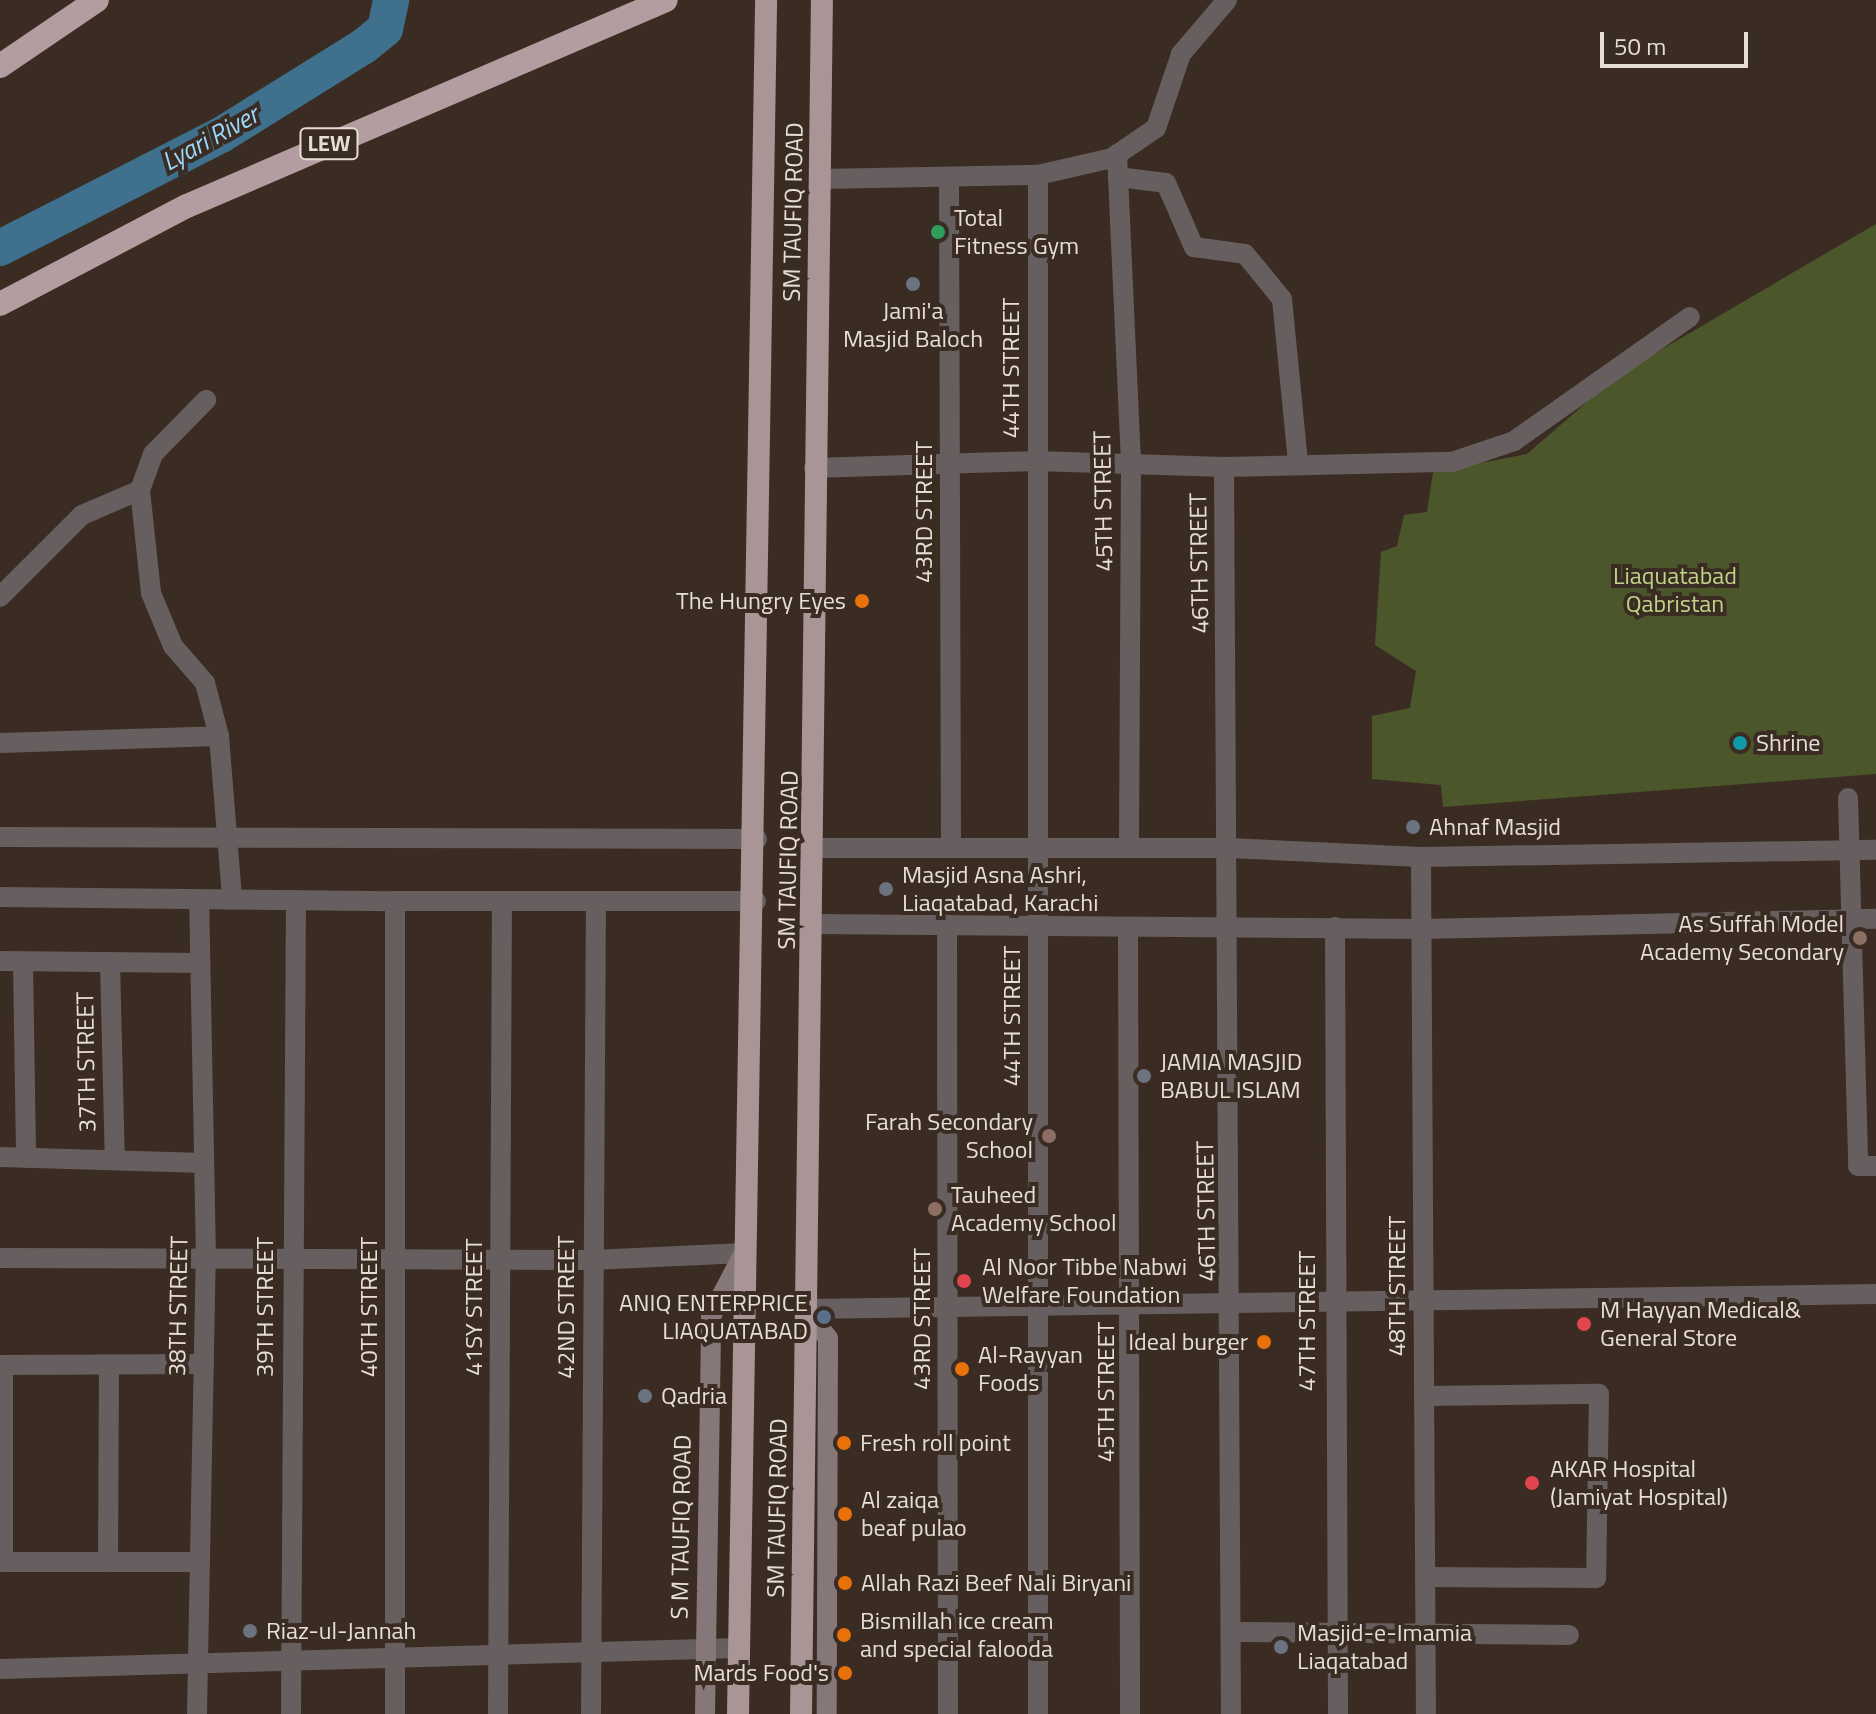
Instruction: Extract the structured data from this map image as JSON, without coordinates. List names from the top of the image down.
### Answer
{
  "streets": {
    "highway": ["LEW", "SM TAUFIQ ROAD"],
    "main road": ["S M TAUFIQ ROAD"],
    "street": [
      "44TH STREET",
      "45TH STREET",
      "43RD STREET",
      "46TH STREET",
      "37TH STREET",
      "48TH STREET",
      "38TH STREET",
      "39TH STREET",
      "40TH STREET",
      "41SY STREET",
      "42ND STREET",
      "47TH STREET"
    ]
  },
  "water": ["Lyari River"],
  "parks": ["Liaquatabad Qabristan"],
  "places": [
    "Total Fitness Gym",
    "Jami'a Masjid Baloch",
    "The Hungry Eyes",
    "Shrine",
    "Ahnaf Masjid",
    "Masjid Asna Ashri, Liaqatabad, Karachi",
    "As Suffah Model Academy Secondary",
    "JAMIA MASJID BABUL ISLAM",
    "Farah Secondary School",
    "Tauheed Academy School",
    "Al Noor Tibbe Nabwi Welfare Foundation",
    "ANIQ ENTERPRICE LIAQUATABAD",
    "M Hayyan Medical& General Store",
    "Ideal burger",
    "Al-Rayyan Foods",
    "Qadria",
    "Fresh roll point",
    "AKAR Hospital (Jamiyat Hospital)",
    "Al zaiqa beaf pulao",
    "Allah Razi Beef Nali Biryani",
    "Riaz-ul-Jannah",
    "Bismillah ice cream and special falooda",
    "Masjid-e-Imamia Liaqatabad",
    "Mards Food's"
  ],
  "scale_bar": "50 m"
}
